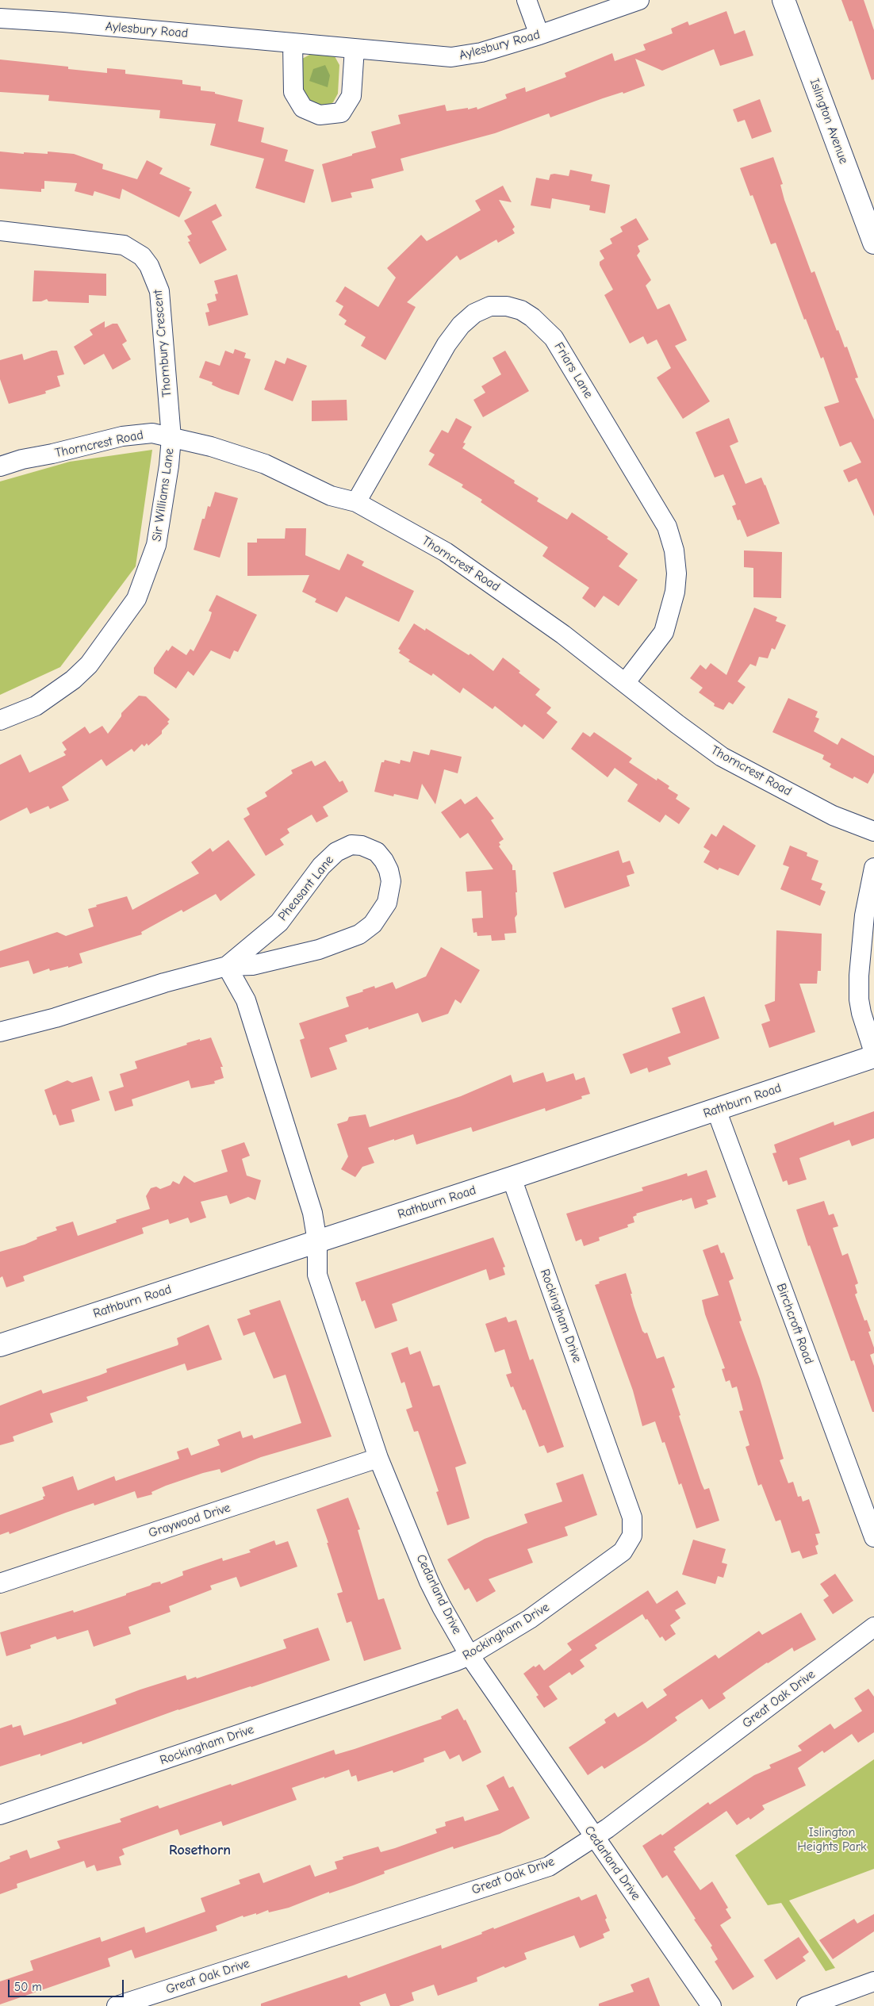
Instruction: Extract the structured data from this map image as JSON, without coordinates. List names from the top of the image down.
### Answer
{
  "streets": {
    "street": [
      "Aylesbury Road",
      "Islington Avenue",
      "Thornbury Crescent",
      "Friars Lane",
      "Thorncrest Road",
      "Sir Williams Lane",
      "Pheasant Lane",
      "Rathburn Road",
      "Rockingham Drive",
      "Birchcroft Road",
      "Graywood Drive",
      "Cedarland Drive",
      "Great Oak Drive"
    ]
  },
  "crossings": [
    ["Thornbury Crescent", "Thorncrest Road"],
    ["Thornbury Crescent", "Sir Williams Lane"],
    ["Friars Lane", "Thorncrest Road"],
    ["Thorncrest Road", "Sir Williams Lane"],
    ["Rathburn Road", "Rockingham Drive"],
    ["Rathburn Road", "Birchcroft Road"],
    ["Rathburn Road", "Cedarland Drive"],
    ["Rockingham Drive", "Cedarland Drive"],
    ["Graywood Drive", "Cedarland Drive"],
    ["Cedarland Drive", "Great Oak Drive"]
  ],
  "districts": ["Rosethorn"],
  "parks": ["Islington Heights Park"],
  "scale_bar": "50 m"
}
